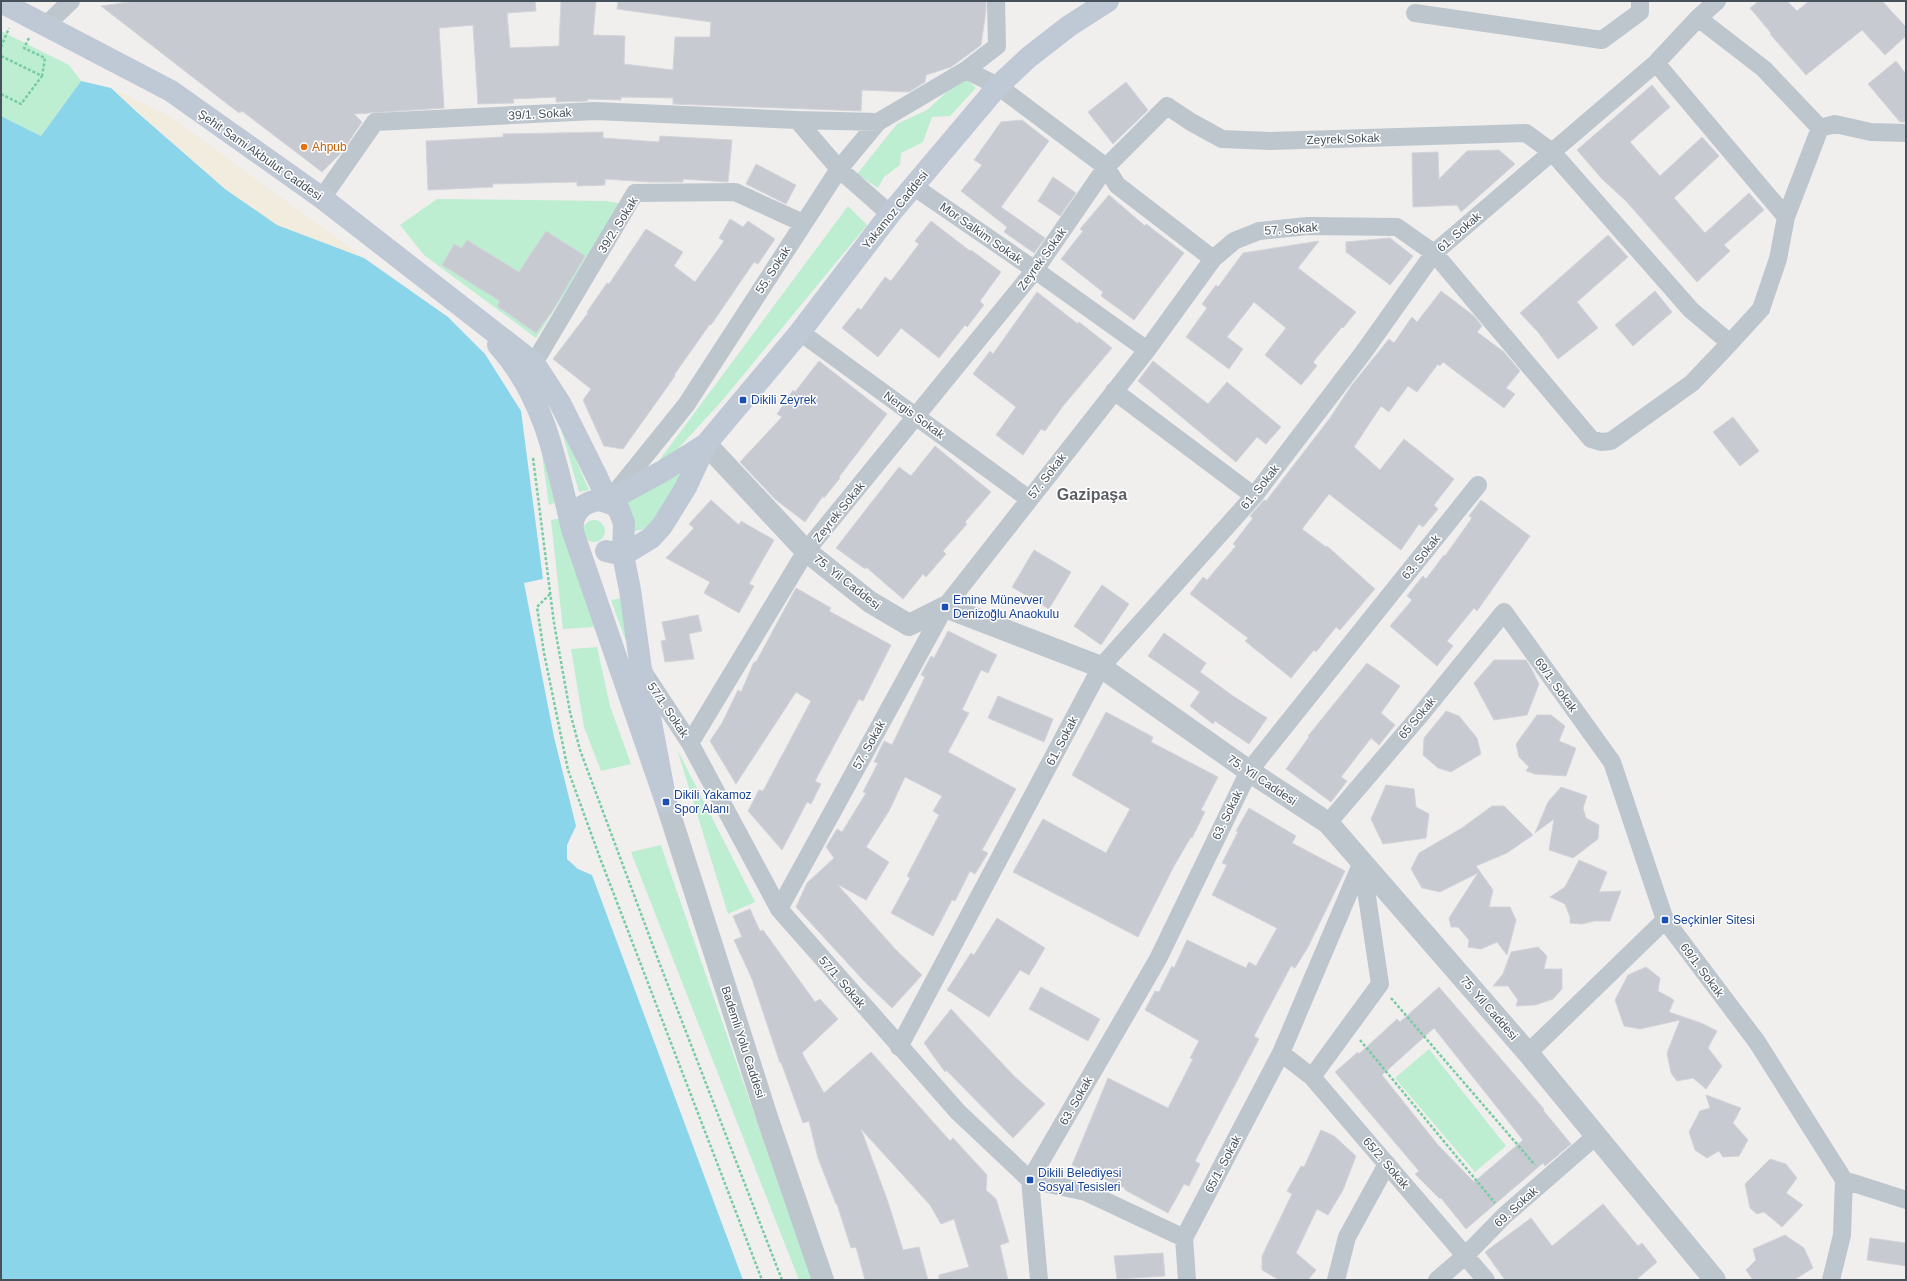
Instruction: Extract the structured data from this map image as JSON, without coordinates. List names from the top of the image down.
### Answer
{
  "streets": {
    "main road": ["Şehit Sami Akbulut Caddesi", "Yakamoz Caddesi"],
    "street": [
      "39/1. Sokak",
      "Zeyrek Sokak",
      "39/2. Sokak",
      "57. Sokak",
      "61. Sokak",
      "Mor Salkim Sokak",
      "55. Sokak",
      "Nergis Sokak",
      "63. Sokak",
      "75. Yil Caddesi",
      "69/1. Sokak",
      "57/1. Sokak",
      "65 Sokak",
      "Bademli Yolu Caddesi",
      "65/2. Sokak",
      "65/1. Sokak",
      "69. Sokak"
    ]
  },
  "crossings": [
    ["39/1. Sokak", "Şehit Sami Akbulut Caddesi"],
    ["39/1. Sokak", "55. Sokak"],
    ["Zeyrek Sokak", "61. Sokak"],
    ["Zeyrek Sokak", "Mor Salkim Sokak"],
    ["Zeyrek Sokak", "Nergis Sokak"],
    ["Zeyrek Sokak", "75. Yil Caddesi"],
    ["Zeyrek Sokak", "57/1. Sokak"],
    ["Şehit Sami Akbulut Caddesi", "39/2. Sokak"],
    ["Şehit Sami Akbulut Caddesi", "55. Sokak"],
    ["Şehit Sami Akbulut Caddesi", "Bademli Yolu Caddesi"],
    ["Yakamoz Caddesi", "Mor Salkim Sokak"],
    ["Yakamoz Caddesi", "Nergis Sokak"],
    ["Yakamoz Caddesi", "75. Yil Caddesi"],
    ["39/2. Sokak", "55. Sokak"],
    ["57. Sokak", "61. Sokak"],
    ["57. Sokak", "Mor Salkim Sokak"],
    ["57. Sokak", "Nergis Sokak"],
    ["57. Sokak", "75. Yil Caddesi"],
    ["57. Sokak", "57/1. Sokak"],
    ["61. Sokak", "75. Yil Caddesi"],
    ["61. Sokak", "57/1. Sokak"],
    ["63. Sokak", "75. Yil Caddesi"],
    ["63. Sokak", "57/1. Sokak"],
    ["75. Yil Caddesi", "65 Sokak"],
    ["75. Yil Caddesi", "65/1. Sokak"],
    ["75. Yil Caddesi", "69. Sokak"],
    ["69/1. Sokak", "65 Sokak"],
    ["65/2. Sokak", "65/1. Sokak"],
    ["65/2. Sokak", "69. Sokak"]
  ],
  "districts": ["Gazipaşa"],
  "places": {
    "other": ["Ahpub"],
    "transit": [
      "Dikili Zeyrek",
      "Emine Münevver Denizoğlu Anaokulu",
      "Dikili Yakamoz Spor Alanı",
      "Seçkinler Sitesi",
      "Dikili Belediyesi Sosyal Tesisleri"
    ]
  }
}
